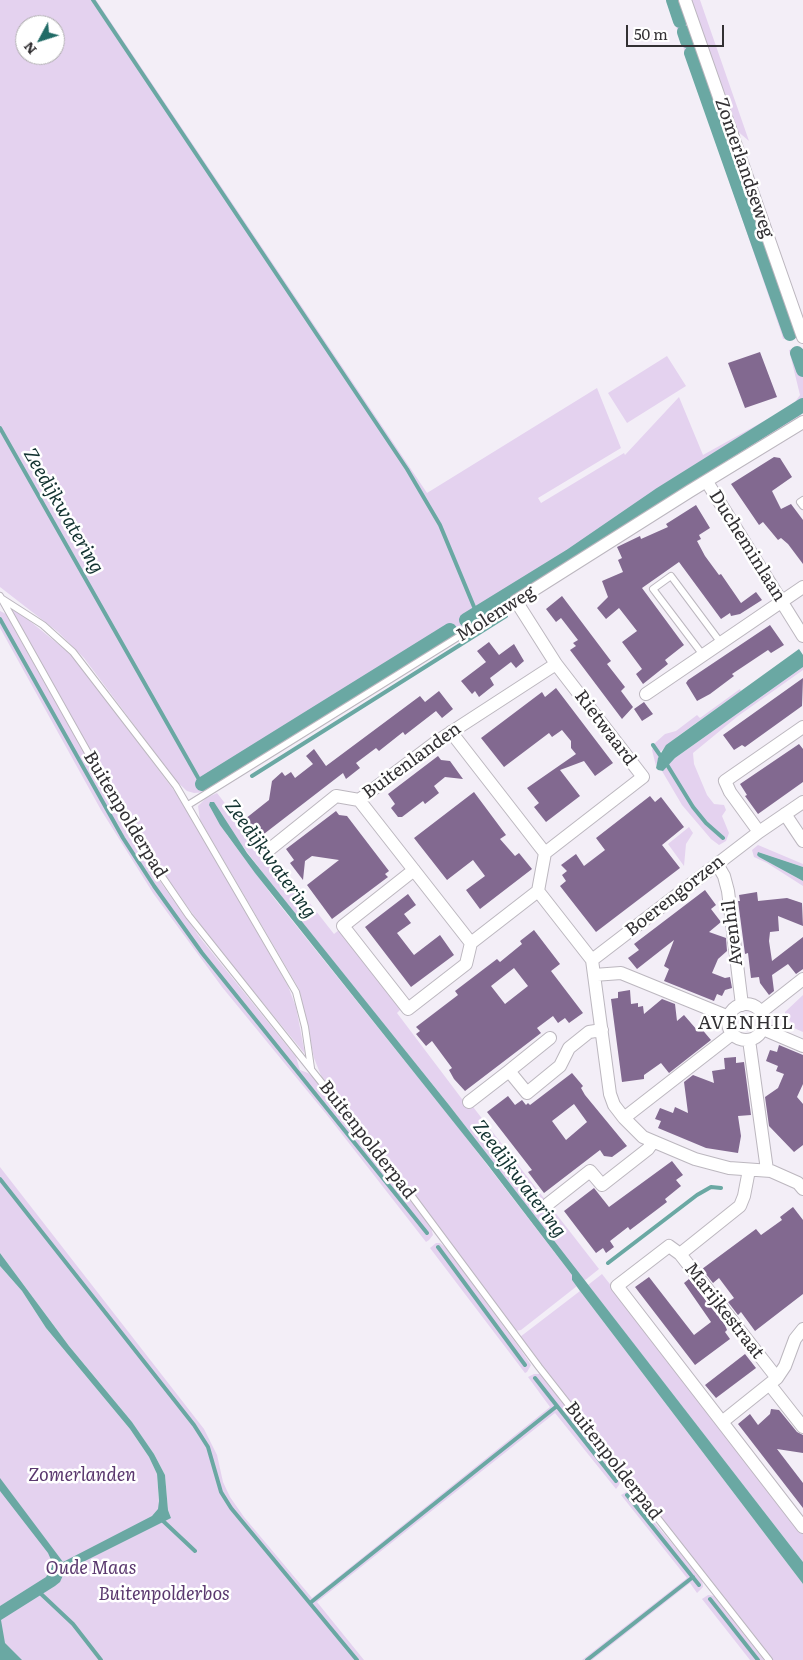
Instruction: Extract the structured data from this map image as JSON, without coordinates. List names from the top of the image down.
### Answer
{
  "streets": {
    "street": [
      "Zomerlandseweg",
      "Ducheminlaan",
      "Molenweg",
      "Rietwaard",
      "Buitenlanden",
      "Boerengorzen",
      "Avenhil",
      "Marijkestraat"
    ],
    "lane": ["Buitenpolderpad"]
  },
  "crossings": [
    ["Ducheminlaan", "Molenweg"],
    ["Molenweg", "Rietwaard"],
    ["Rietwaard", "Buitenlanden"],
    ["Boerengorzen", "Avenhil"]
  ],
  "districts": ["AVENHIL"],
  "water": ["Zeedijkwatering"],
  "parks": ["Zomerlanden", "Oude Maas", "Buitenpolderbos"],
  "scale_bar": "50 m",
  "north": "bottom left"
}
